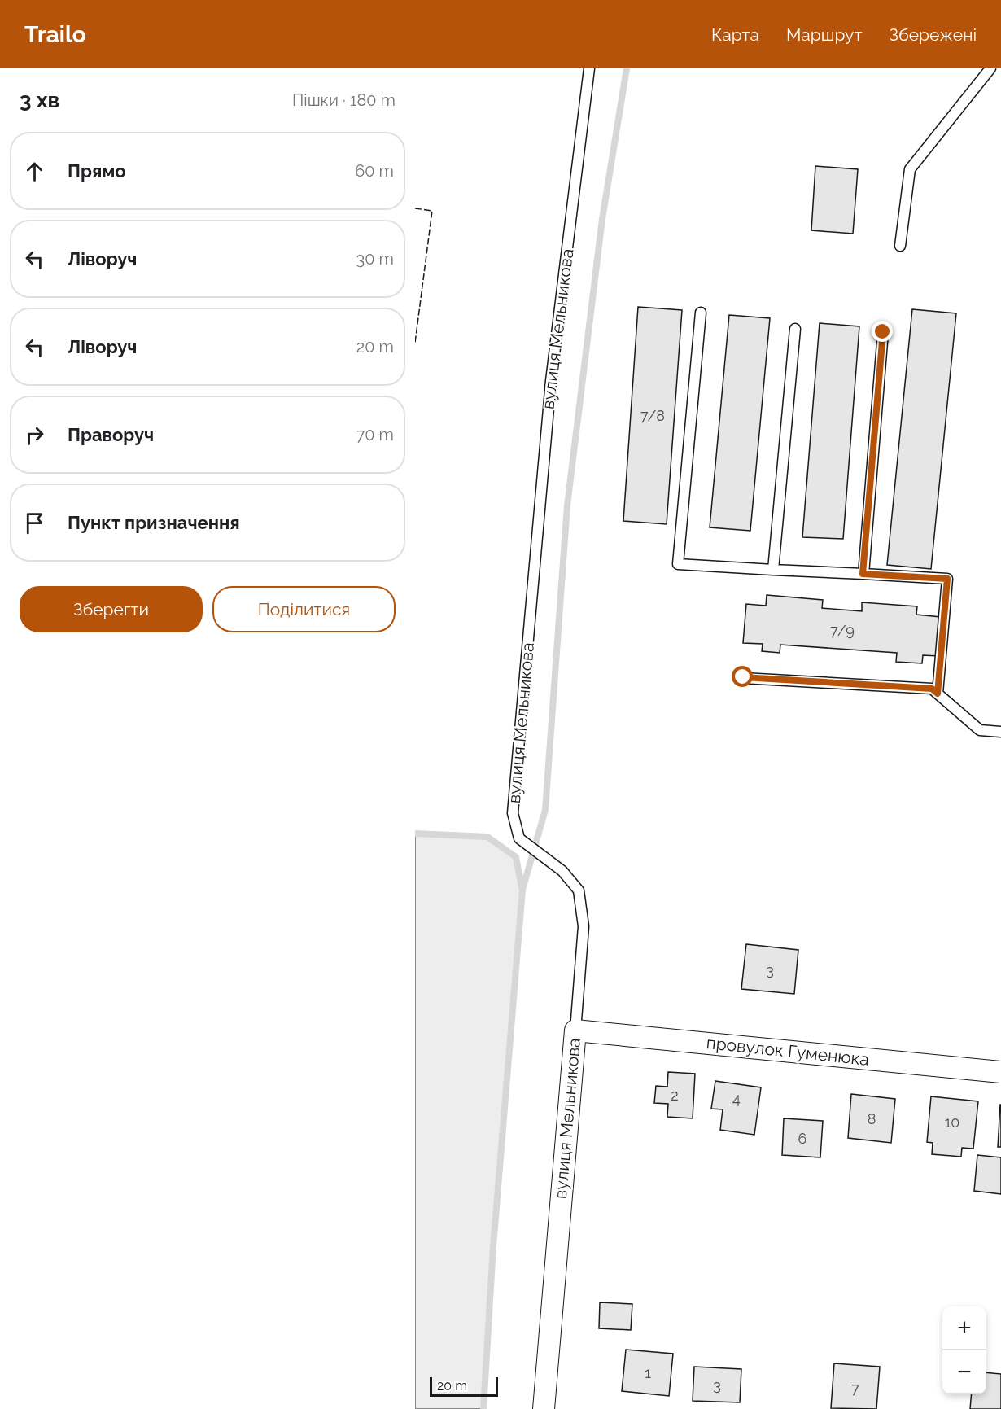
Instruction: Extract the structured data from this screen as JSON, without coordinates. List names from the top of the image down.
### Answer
{
  "streets": {
    "street": ["вулиця Мельникова", "провулок Гуменюка"]
  },
  "crossings": [
    ["вулиця Мельникова", "провулок Гуменюка"]
  ],
  "house_numbers": [
    "7/8",
    "7/9",
    "3",
    "2",
    "4",
    "8",
    "10",
    "6",
    "1",
    "3",
    "7"
  ],
  "scale_bar": "20 m",
  "page": {
    "header": "Trailo",
    "nav": ["Карта", "Маршрут", "Збережені"],
    "heading": ["3 хв", "Пішки · 180 m"],
    "list": [
      ["Прямо", "60 m"],
      ["Ліворуч", "30 m"],
      ["Ліворуч", "20 m"],
      ["Праворуч", "70 m"],
      "Пункт призначення"
    ],
    "buttons": ["Зберегти", "Поділитися"],
    "map_buttons": ["+", "−"],
    "scale": "20 m"
  }
}
